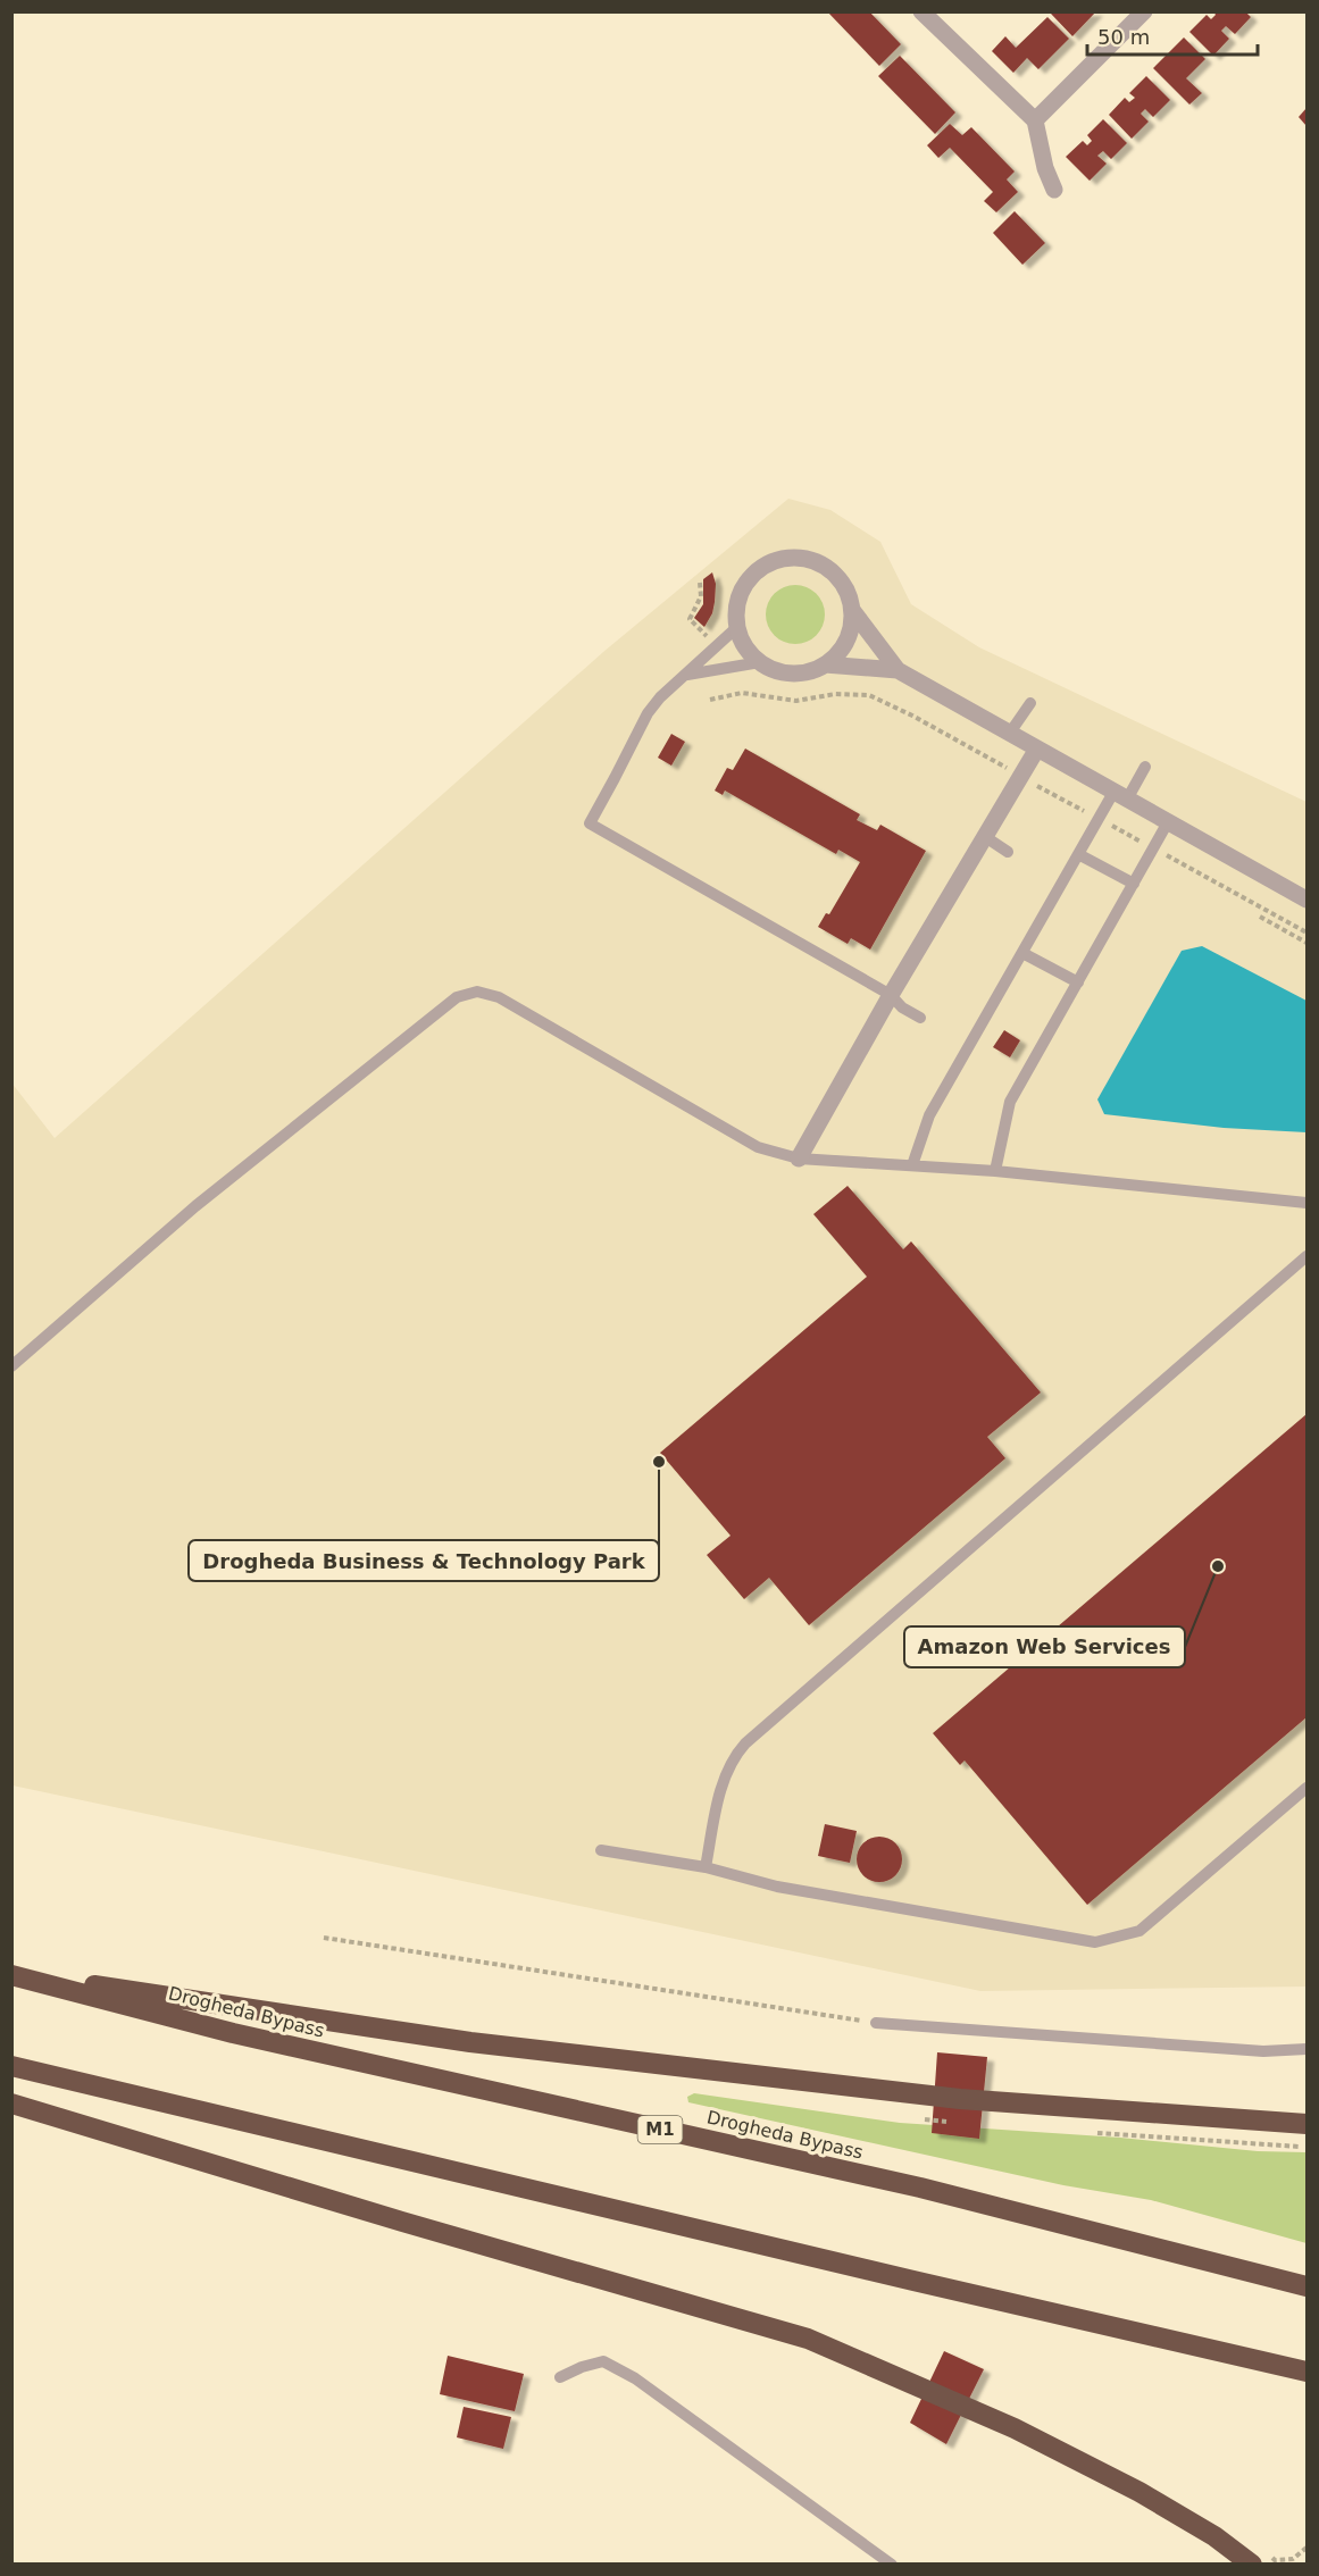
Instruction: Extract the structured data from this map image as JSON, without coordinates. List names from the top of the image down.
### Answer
{
  "streets": {
    "highway": ["Drogheda Bypass", "M1"]
  },
  "places": ["Drogheda Business & Technology Park", "Amazon Web Services"],
  "scale_bar": "50 m"
}
